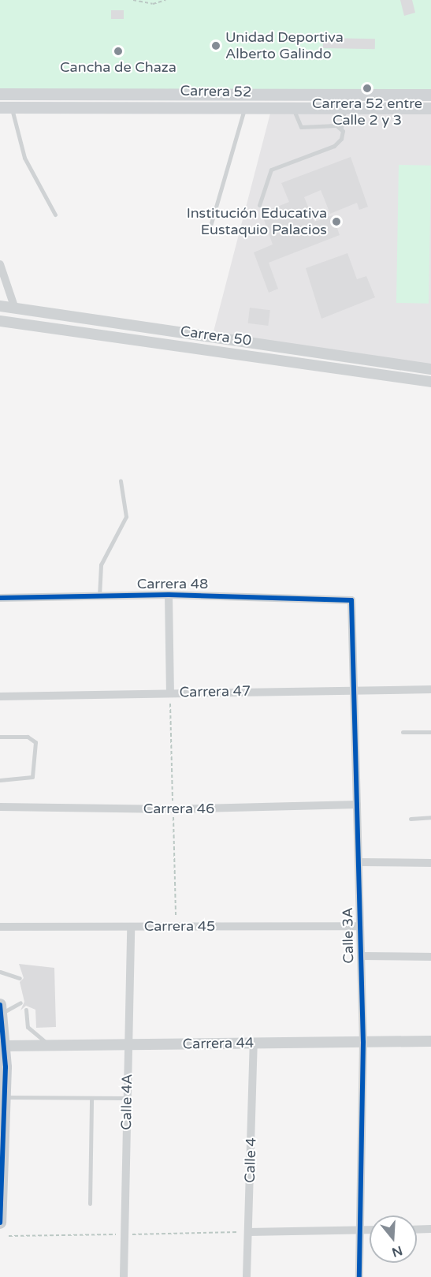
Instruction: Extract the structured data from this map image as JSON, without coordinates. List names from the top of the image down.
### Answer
{
  "streets": {
    "main road": ["Carrera 52"],
    "street": [
      "Carrera 50",
      "Carrera 48",
      "Carrera 47",
      "Carrera 46",
      "Carrera 45",
      "Calle 3A",
      "Carrera 44",
      "Calle 4A",
      "Calle 4"
    ]
  },
  "crossings": [
    ["Carrera 48", "Calle 3A"],
    ["Carrera 47", "Calle 3A"],
    ["Carrera 46", "Calle 3A"],
    ["Carrera 45", "Calle 3A"],
    ["Carrera 45", "Calle 4A"],
    ["Calle 3A", "Carrera 44"],
    ["Carrera 44", "Calle 4A"],
    ["Carrera 44", "Calle 4"]
  ],
  "places": [
    "Unidad Deportiva Alberto Galindo",
    "Cancha de Chaza",
    "Carrera 52 entre Calle 2 y 3",
    "Institución Educativa Eustaquio Palacios"
  ],
  "north": "bottom"
}
